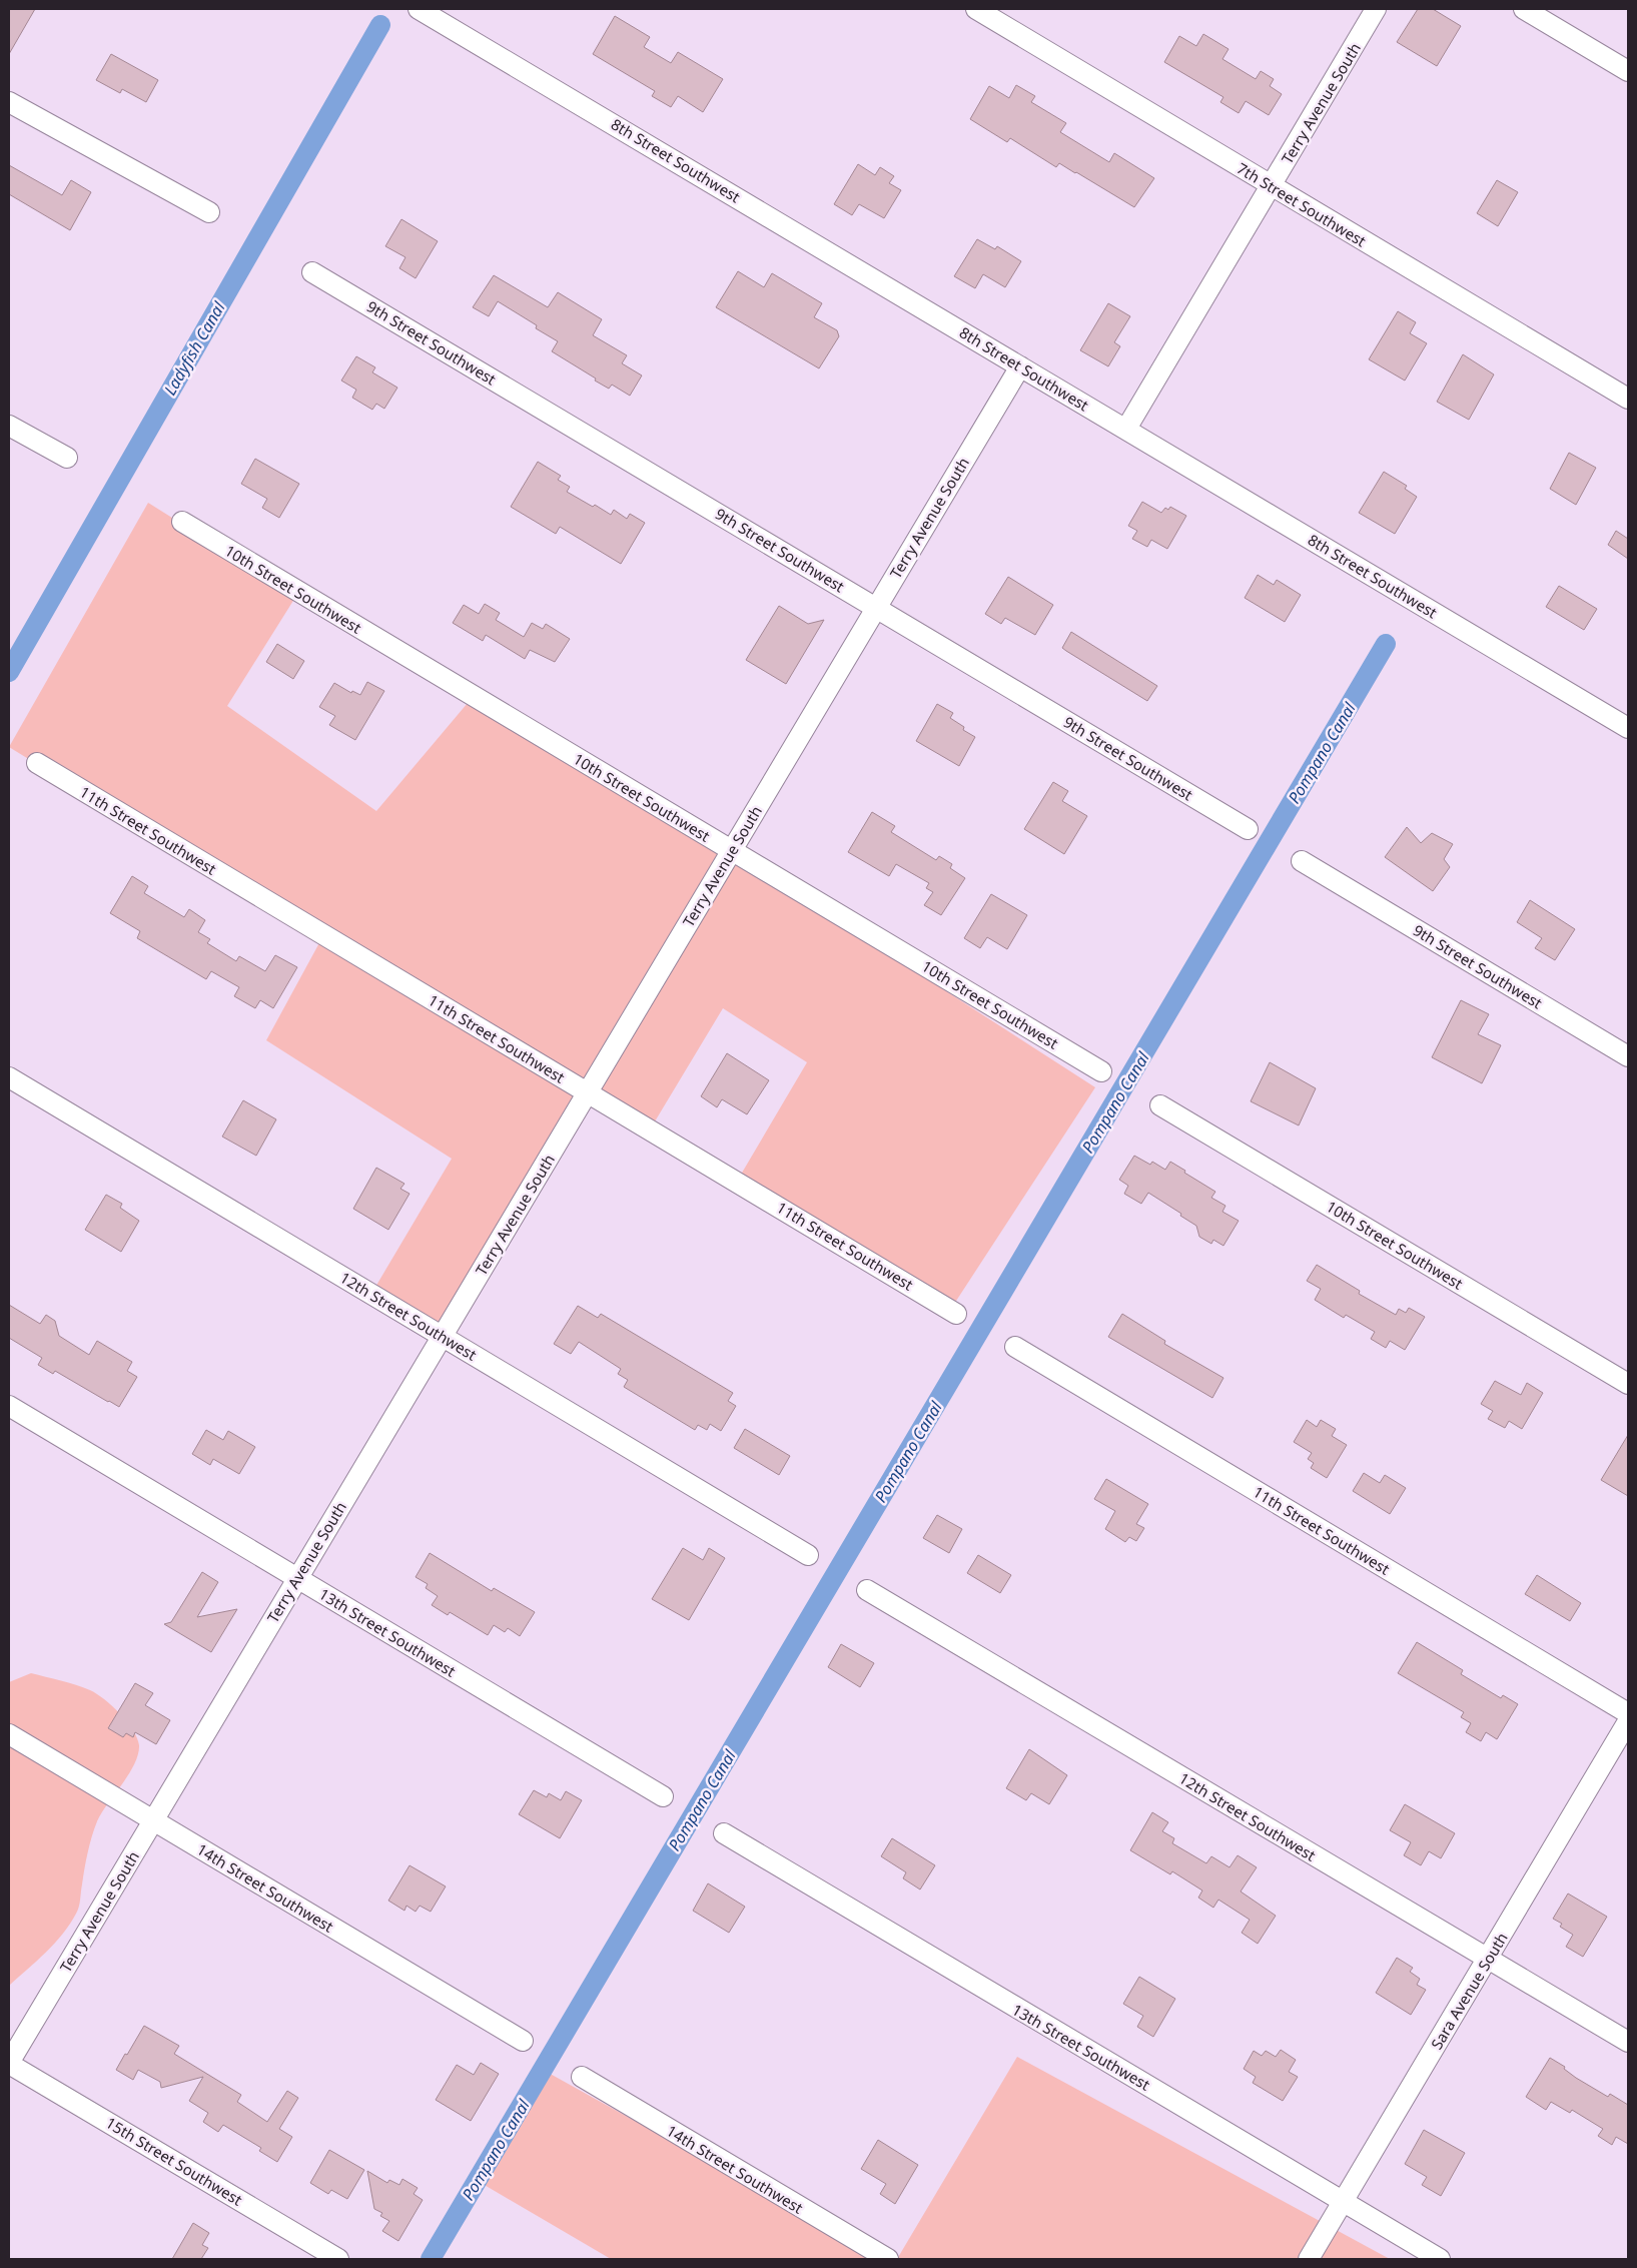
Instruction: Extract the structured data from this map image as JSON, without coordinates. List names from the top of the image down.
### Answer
{
  "streets": {
    "street": [
      "Terry Avenue South",
      "8th Street Southwest",
      "7th Street Southwest",
      "9th Street Southwest",
      "10th Street Southwest",
      "11th Street Southwest",
      "12th Street Southwest",
      "13th Street Southwest",
      "14th Street Southwest",
      "Sara Avenue South",
      "15th Street Southwest"
    ]
  },
  "crossings": [
    ["Terry Avenue South", "8th Street Southwest"],
    ["Terry Avenue South", "7th Street Southwest"],
    ["Terry Avenue South", "9th Street Southwest"],
    ["Terry Avenue South", "10th Street Southwest"],
    ["Terry Avenue South", "11th Street Southwest"],
    ["Terry Avenue South", "12th Street Southwest"],
    ["Terry Avenue South", "13th Street Southwest"],
    ["Terry Avenue South", "14th Street Southwest"],
    ["Terry Avenue South", "15th Street Southwest"],
    ["12th Street Southwest", "Sara Avenue South"],
    ["13th Street Southwest", "Sara Avenue South"]
  ],
  "water": ["Ladyfish Canal", "Pompano Canal"]
}
